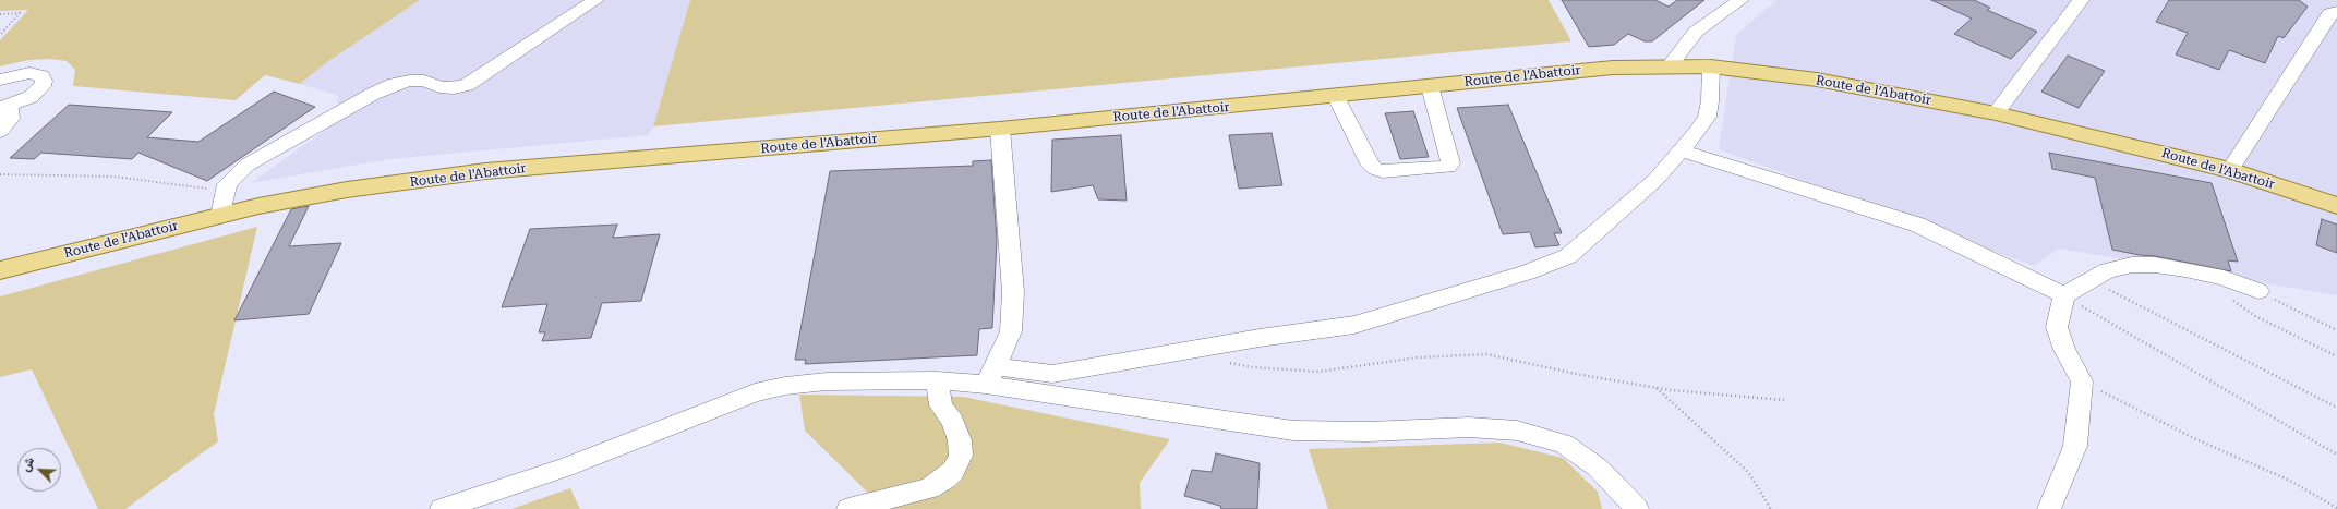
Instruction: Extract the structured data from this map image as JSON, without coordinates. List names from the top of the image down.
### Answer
{
  "streets": {
    "main road": ["Route de l’Abattoir"]
  },
  "north": "top left"
}
